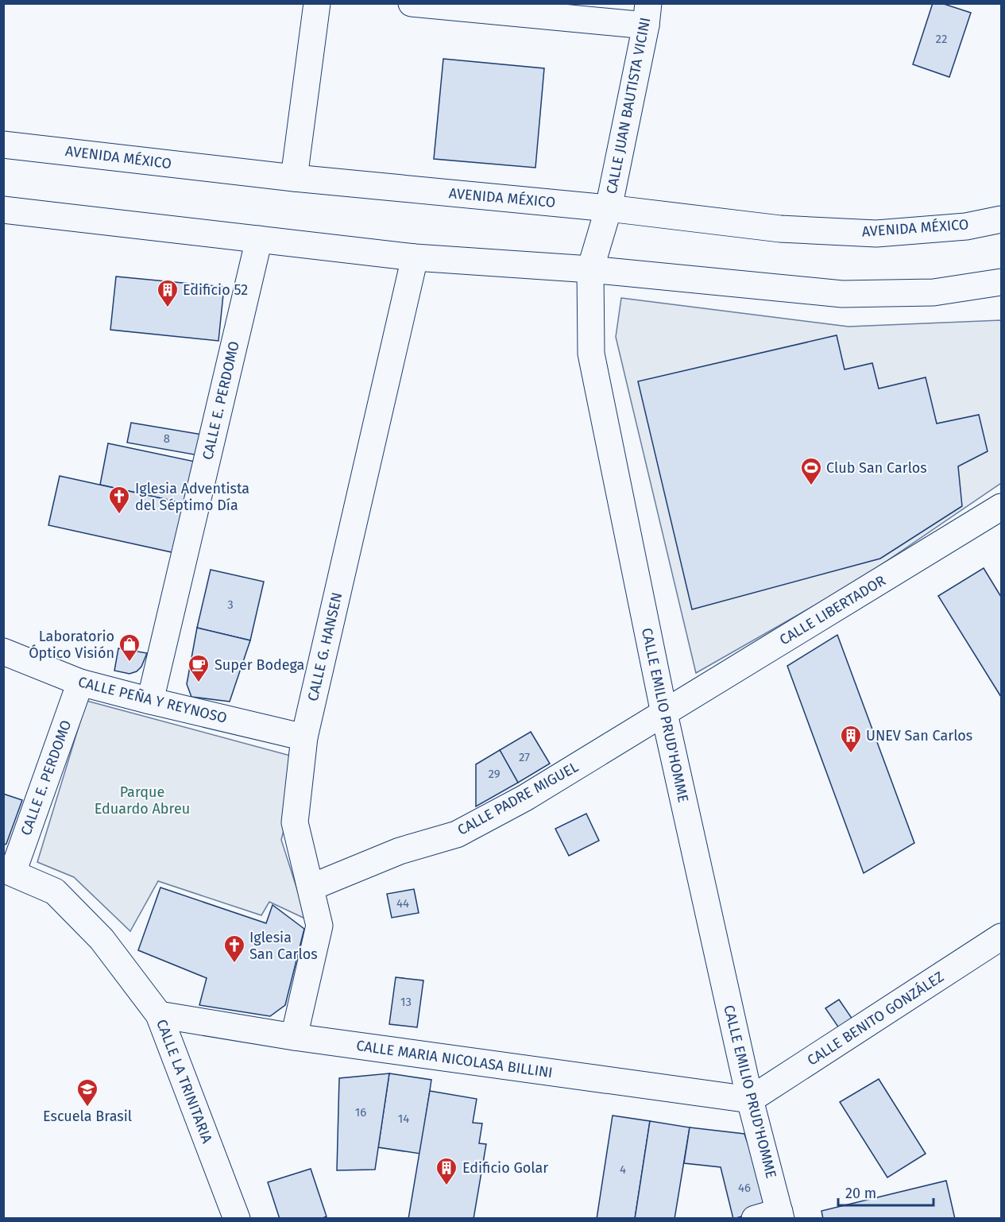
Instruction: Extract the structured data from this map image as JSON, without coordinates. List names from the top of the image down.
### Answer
{
  "streets": {
    "street": [
      "CALLE JUAN BAUTISTA VICINI",
      "AVENIDA MÉXICO",
      "CALLE E. PERDOMO",
      "CALLE LIBERTADOR",
      "CALLE G. HANSEN",
      "CALLE PEÑA Y REYNOSO",
      "CALLE EMILIO PRUD'HOMME",
      "CALLE PADRE MIGUEL",
      "CALLE BENITO GONZÁLEZ",
      "CALLE MARIA NICOLASA BILLINI",
      "CALLE LA TRINITARIA"
    ]
  },
  "crossings": [
    ["CALLE JUAN BAUTISTA VICINI", "AVENIDA MÉXICO"],
    ["CALLE JUAN BAUTISTA VICINI", "CALLE EMILIO PRUD'HOMME"],
    ["AVENIDA MÉXICO", "CALLE EMILIO PRUD'HOMME"],
    ["CALLE E. PERDOMO", "CALLE PEÑA Y REYNOSO"],
    ["CALLE E. PERDOMO", "CALLE LA TRINITARIA"],
    ["CALLE LIBERTADOR", "CALLE EMILIO PRUD'HOMME"],
    ["CALLE LIBERTADOR", "CALLE PADRE MIGUEL"],
    ["CALLE G. HANSEN", "CALLE PEÑA Y REYNOSO"],
    ["CALLE G. HANSEN", "CALLE PADRE MIGUEL"],
    ["CALLE G. HANSEN", "CALLE MARIA NICOLASA BILLINI"],
    ["CALLE EMILIO PRUD'HOMME", "CALLE PADRE MIGUEL"],
    ["CALLE EMILIO PRUD'HOMME", "CALLE BENITO GONZÁLEZ"],
    ["CALLE EMILIO PRUD'HOMME", "CALLE MARIA NICOLASA BILLINI"],
    ["CALLE BENITO GONZÁLEZ", "CALLE MARIA NICOLASA BILLINI"],
    ["CALLE MARIA NICOLASA BILLINI", "CALLE LA TRINITARIA"]
  ],
  "parks": ["Parque Eduardo Abreu"],
  "places": {
    "building": ["Edificio 52", "UNEV San Carlos", "Edificio Golar"],
    "sports": ["Club San Carlos"],
    "church": ["Iglesia Adventista del Séptimo Día", "Iglesia San Carlos"],
    "shop": ["Laboratorio Óptico Visión"],
    "cafe": ["Super Bodega"],
    "school or university": ["Escuela Brasil"]
  },
  "house_numbers": [
    "22",
    "8",
    "3",
    "27",
    "29",
    "44",
    "13",
    "16",
    "14",
    "4",
    "46"
  ],
  "scale_bar": "20 m"
}
